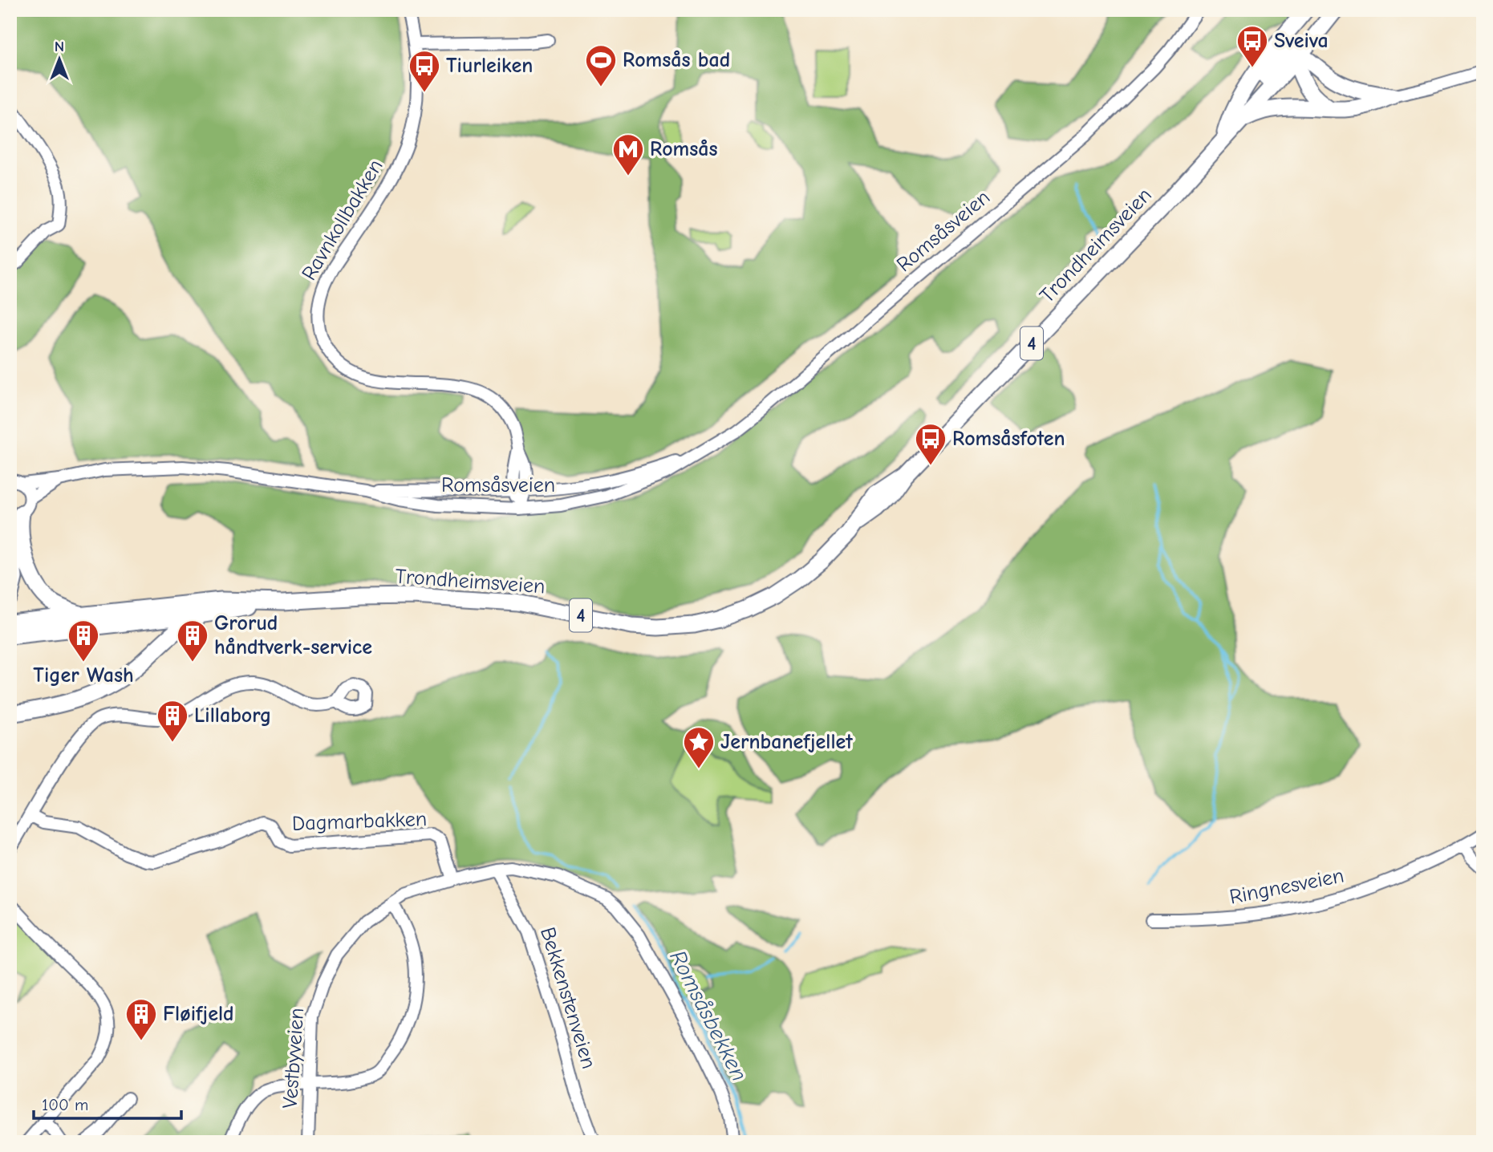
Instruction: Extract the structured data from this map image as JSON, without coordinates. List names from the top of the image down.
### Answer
{
  "streets": {
    "highway": ["Trondheimsveien", "4"],
    "street": [
      "Ravnkollbakken",
      "Romsåsveien",
      "Dagmarbakken",
      "Ringnesveien",
      "Bekkenstenveien",
      "Vestbyveien"
    ]
  },
  "crossings": [
    ["Ravnkollbakken", "Romsåsveien"],
    ["Dagmarbakken", "Vestbyveien"],
    ["Bekkenstenveien", "Vestbyveien"]
  ],
  "water": ["Romsåsbekken"],
  "places": {
    "bus stop": ["Sveiva", "Tiurleiken", "Romsåsfoten"],
    "sports": ["Romsås bad"],
    "metro station": ["Romsås"],
    "building": [
      "Tiger Wash",
      "Grorud håndtverk-service",
      "Lillaborg",
      "Fløifjeld"
    ],
    "place": ["Jernbanefjellet"]
  },
  "scale_bar": "100 m",
  "north": "top"
}
